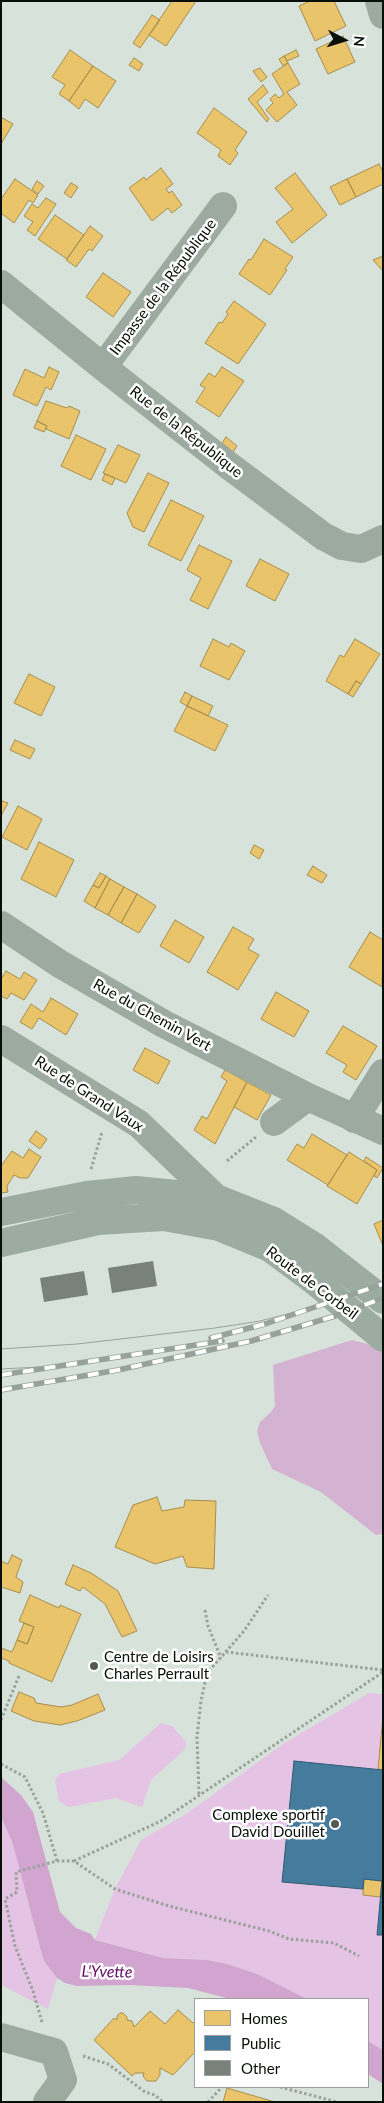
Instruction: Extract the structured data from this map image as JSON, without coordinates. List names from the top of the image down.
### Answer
{
  "streets": {
    "main road": ["Route de Corbeil"],
    "street": [
      "Impasse de la République",
      "Rue de la République",
      "Rue du Chemin Vert",
      "Rue de Grand Vaux"
    ]
  },
  "crossings": [
    ["Impasse de la République", "Rue de la République"],
    ["Rue de Grand Vaux", "Route de Corbeil"]
  ],
  "water": ["L'Yvette"],
  "places": ["Centre de Loisirs Charles Perrault", "Complexe sportif David Douillet"],
  "legend": ["Homes", "Public", "Other"],
  "north": "right"
}
